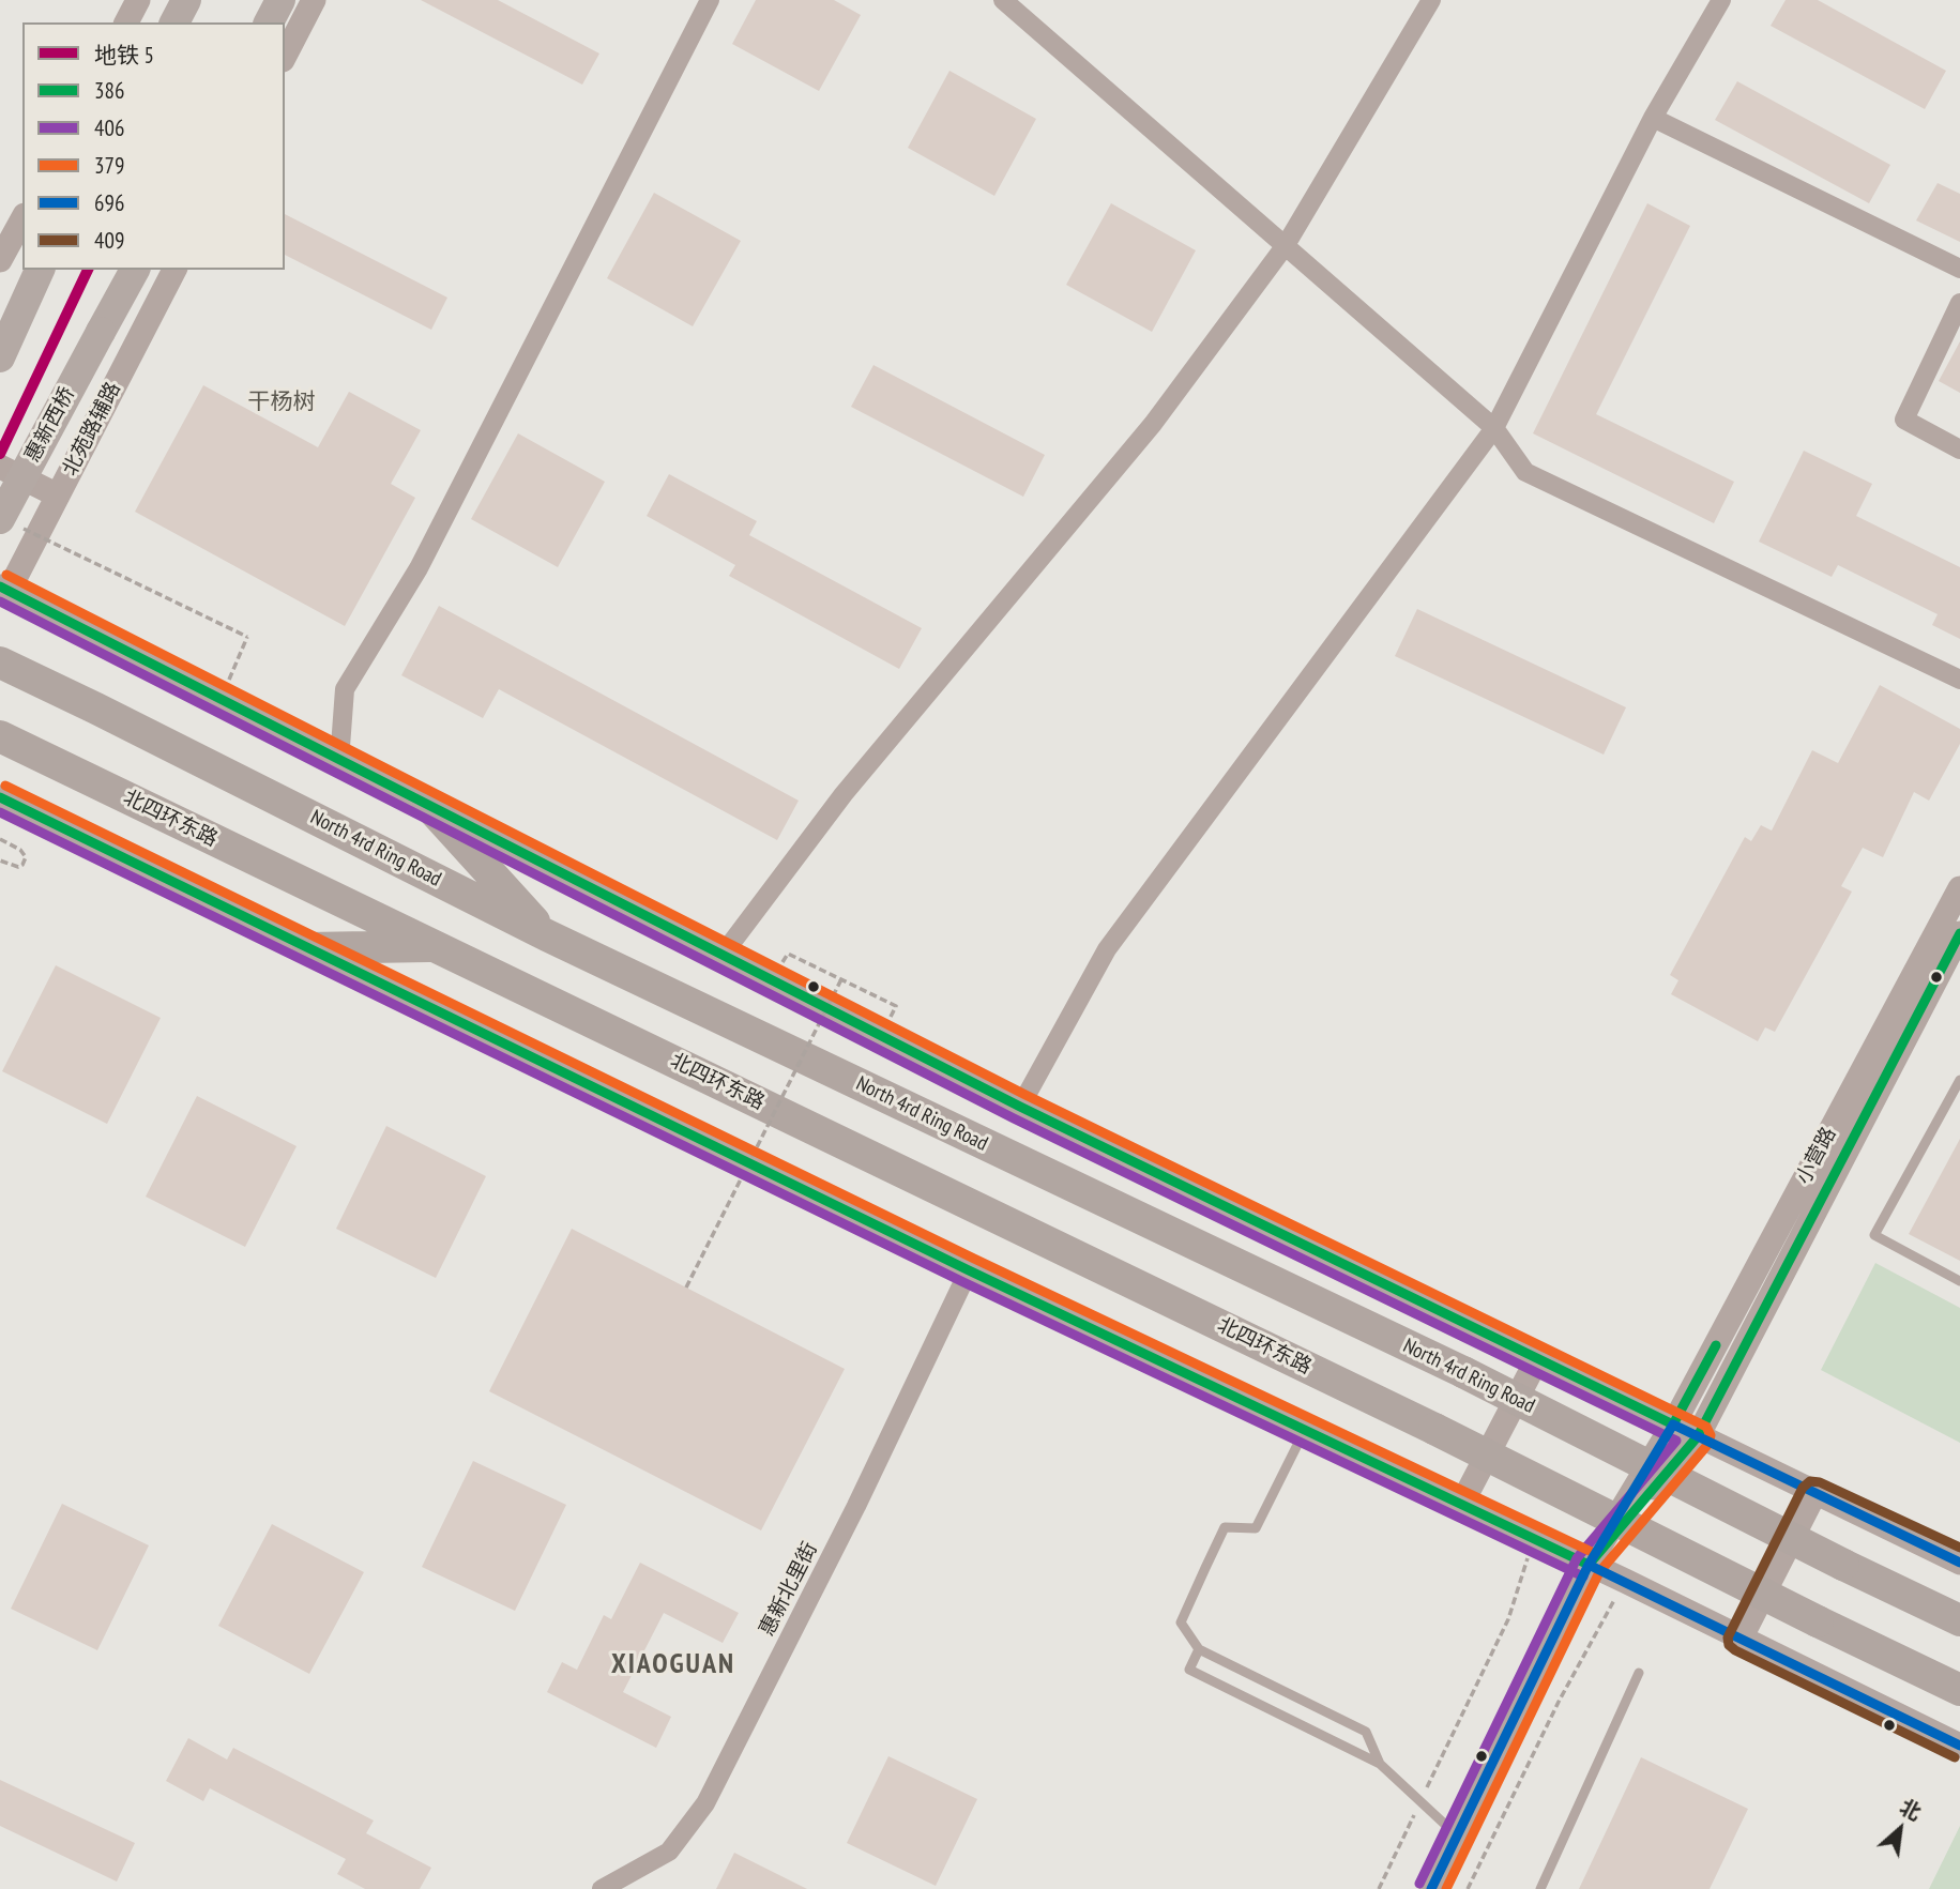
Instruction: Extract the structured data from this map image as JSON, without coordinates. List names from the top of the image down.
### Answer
{
  "streets": {
    "highway": ["北四环东路", "North 4rd Ring Road"],
    "main road": ["惠新西桥"],
    "street": ["北苑路辅路", "小营路", "惠新北里街"]
  },
  "districts": ["干杨树", "XIAOGUAN"],
  "lines": [
    "metro line 5",
    "transit line 379",
    "transit line 386",
    "transit line 406",
    "transit line 696",
    "transit line 409"
  ],
  "legend": [
    "地铁 5",
    "386",
    "406",
    "379",
    "696",
    "409"
  ],
  "north": "top right"
}
